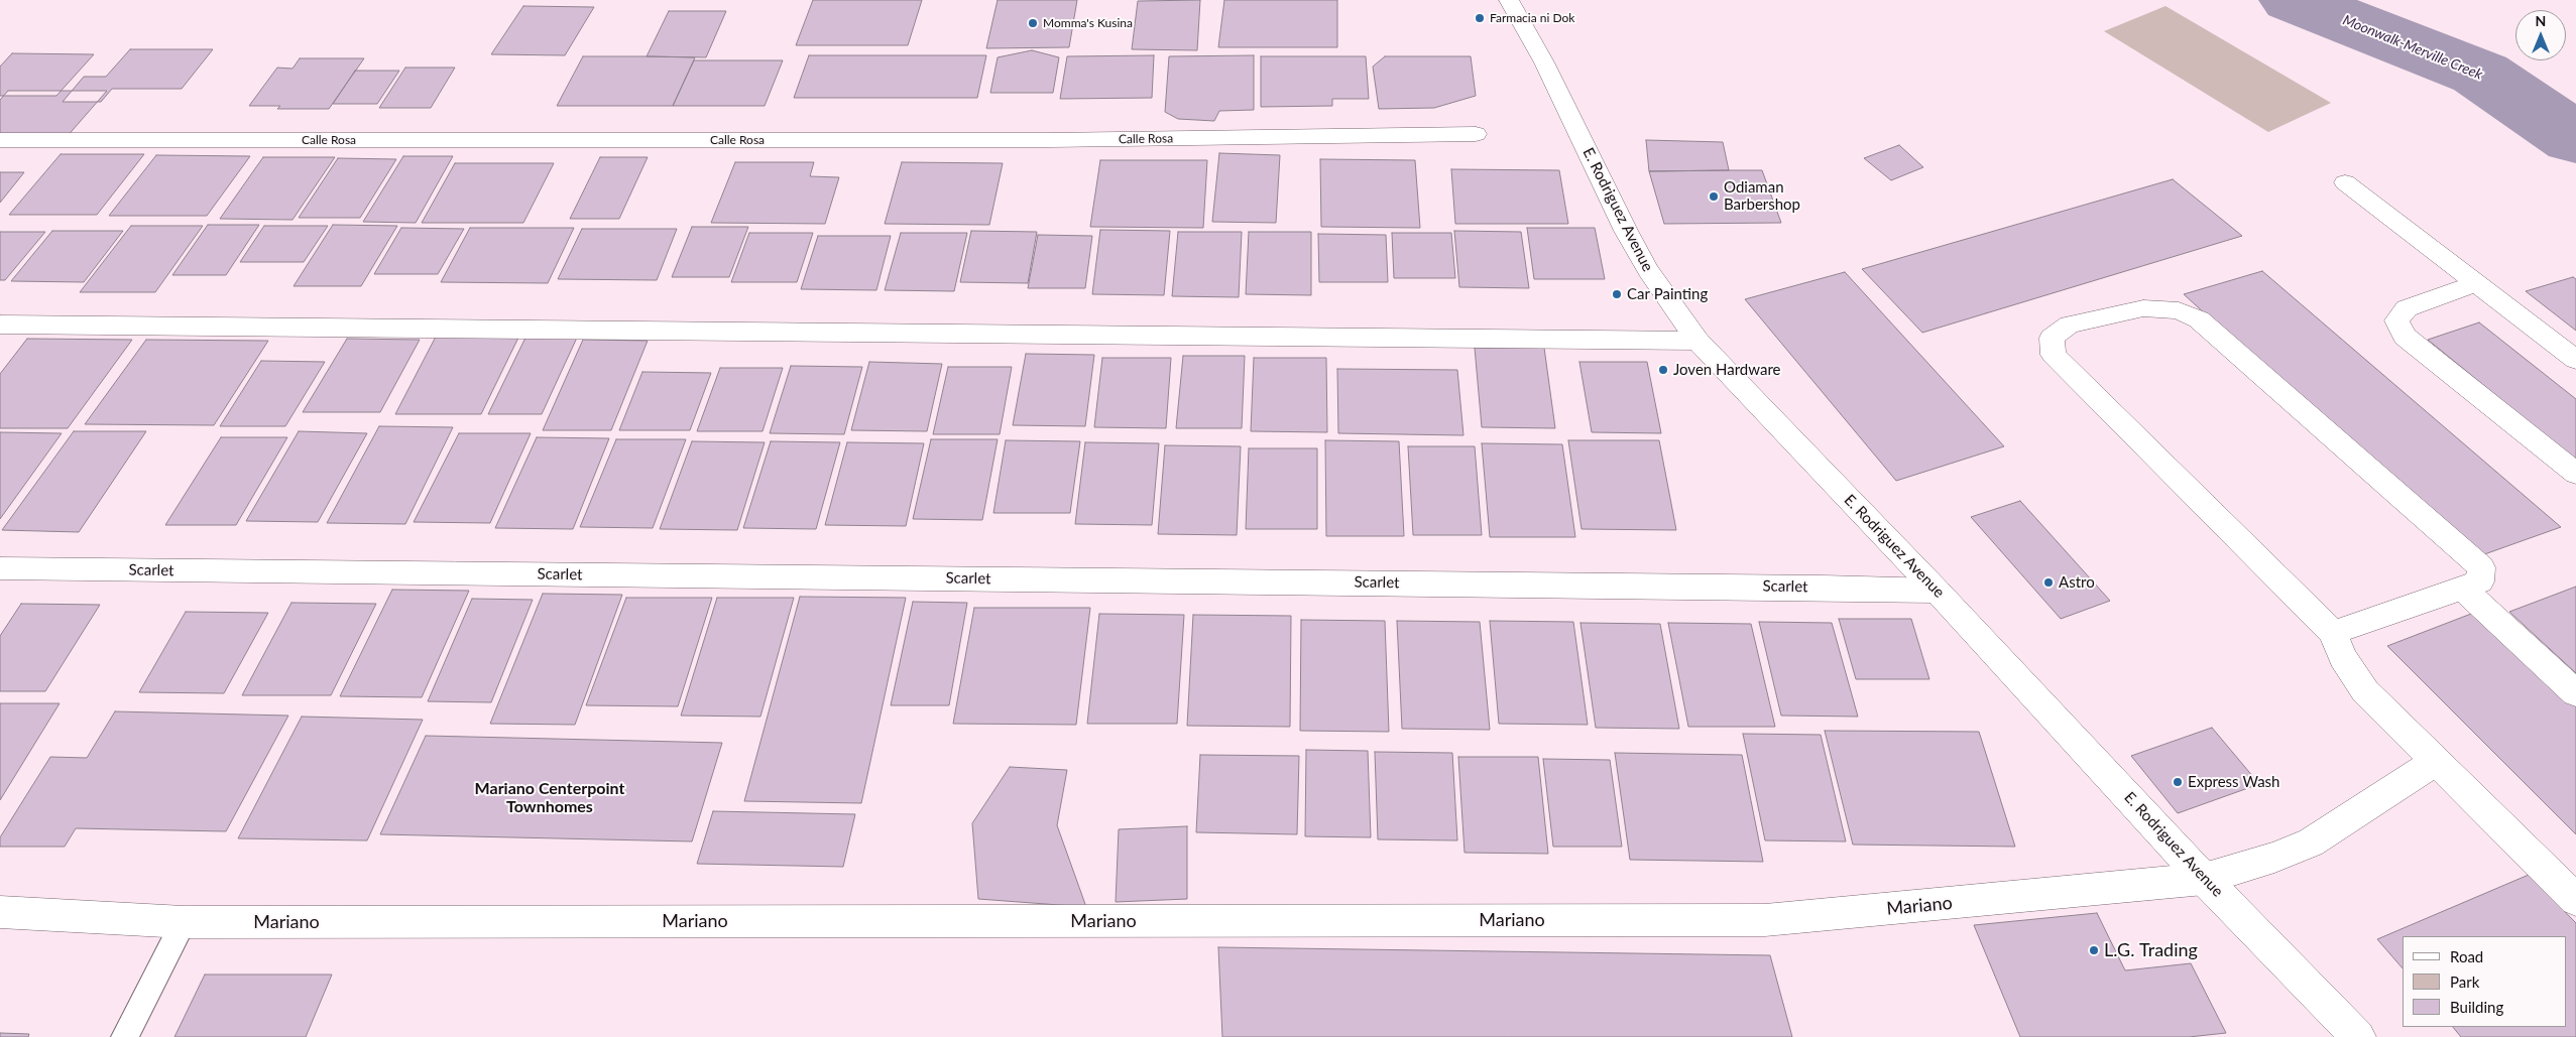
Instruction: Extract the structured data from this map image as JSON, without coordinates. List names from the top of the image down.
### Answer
{
  "streets": {
    "street": [
      "Calle Rosa",
      "E. Rodriguez Avenue",
      "Scarlet",
      "Mariano"
    ]
  },
  "crossings": [
    ["E. Rodriguez Avenue", "Scarlet"],
    ["E. Rodriguez Avenue", "Mariano"]
  ],
  "districts": ["Mariano Centerpoint Townhomes"],
  "water": ["Moonwalk-Merville Creek"],
  "places": [
    "Farmacia ni Dok",
    "Momma's Kusina",
    "Odiaman Barbershop",
    "Car Painting",
    "Joven Hardware",
    "Astro",
    "Express Wash",
    "L.G. Trading"
  ],
  "legend": ["Road", "Park", "Building"],
  "north": "top"
}
